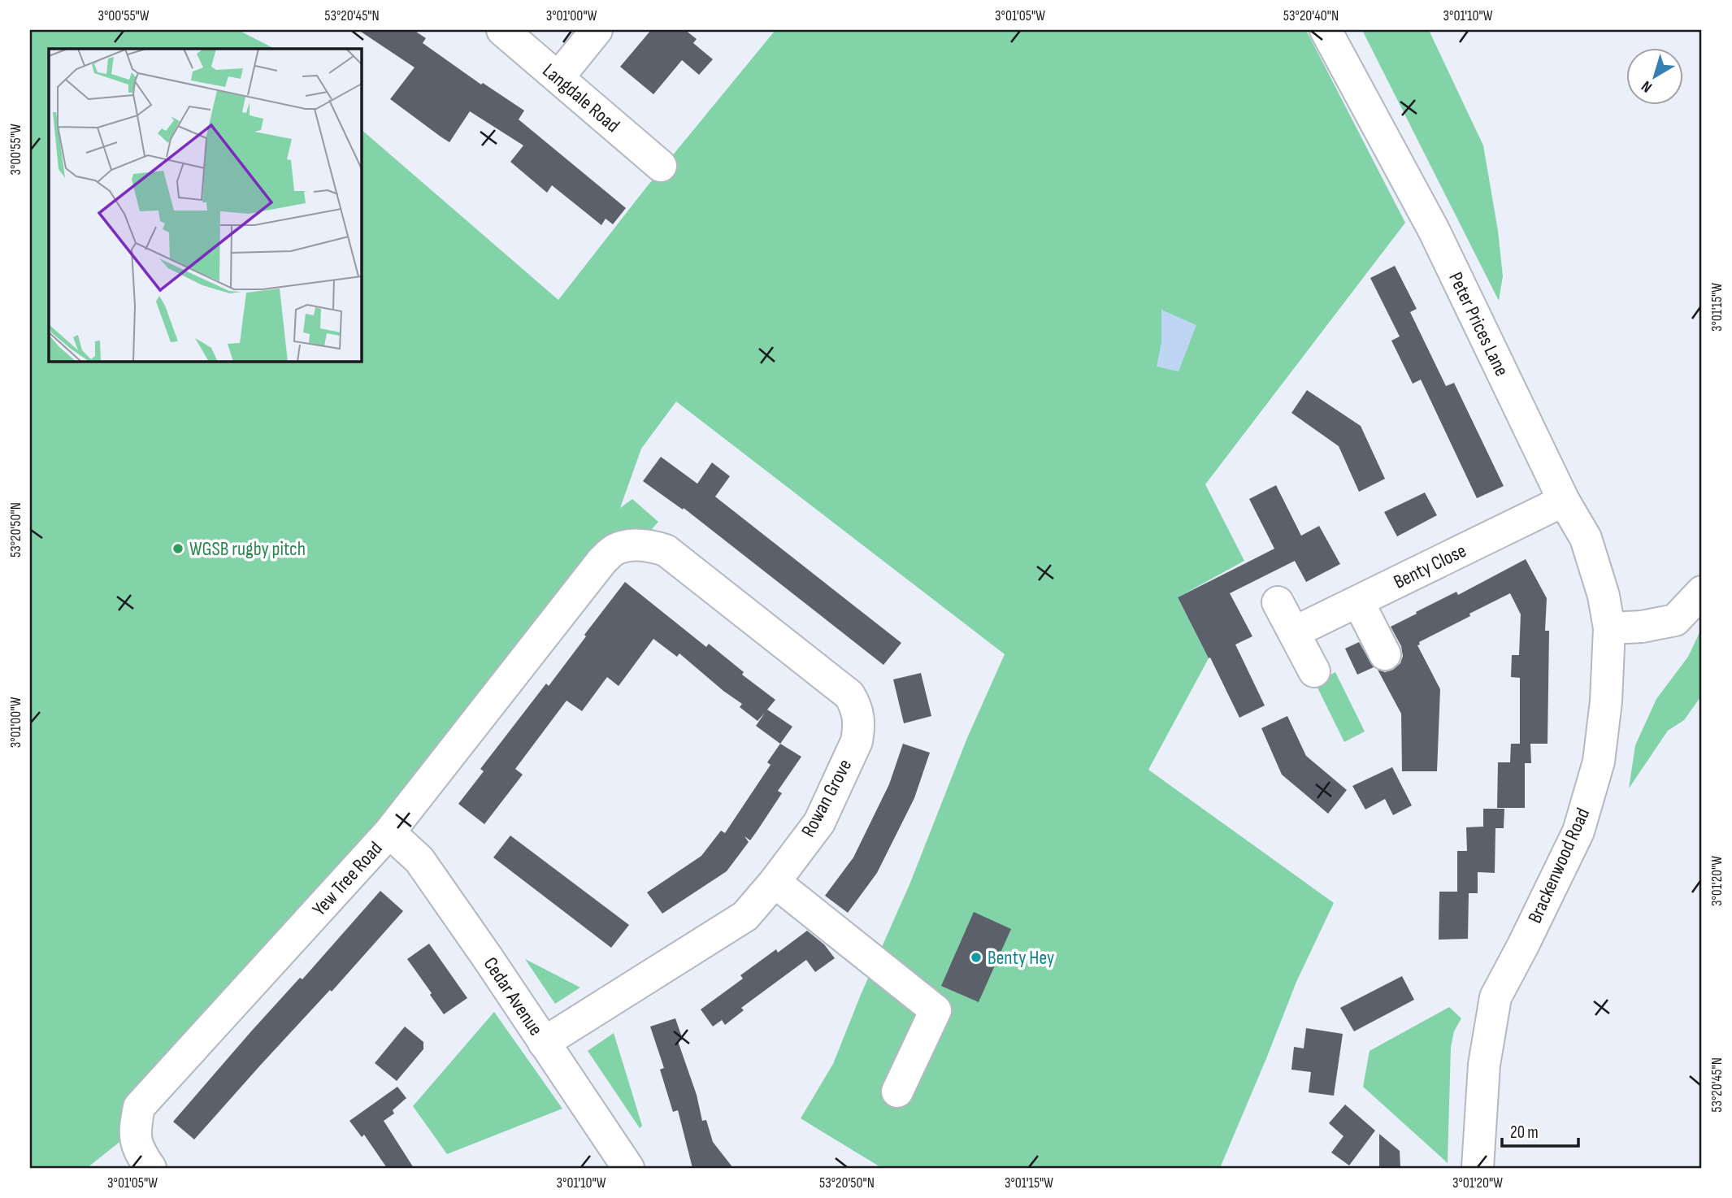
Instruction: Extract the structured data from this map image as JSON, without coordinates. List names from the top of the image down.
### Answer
{
  "streets": {
    "street": [
      "Langdale Road",
      "Peter Prices Lane",
      "Benty Close",
      "Rowan Grove",
      "Brackenwood Road",
      "Yew Tree Road",
      "Cedar Avenue"
    ]
  },
  "crossings": [
    ["Peter Prices Lane", "Benty Close"],
    ["Peter Prices Lane", "Brackenwood Road"],
    ["Rowan Grove", "Yew Tree Road"],
    ["Rowan Grove", "Cedar Avenue"],
    ["Yew Tree Road", "Cedar Avenue"]
  ],
  "places": ["WGSB rugby pitch", "Benty Hey"],
  "scale_bar": "20 m",
  "north": "bottom left",
  "coordinates": [
    "3°00'55\"W",
    "53°20'45\"N",
    "3°01'00\"W",
    "3°01'05\"W",
    "53°20'40\"N",
    "3°01'10\"W",
    "3°01'15\"W",
    "53°20'50\"N",
    "3°01'20\"W"
  ]
}
